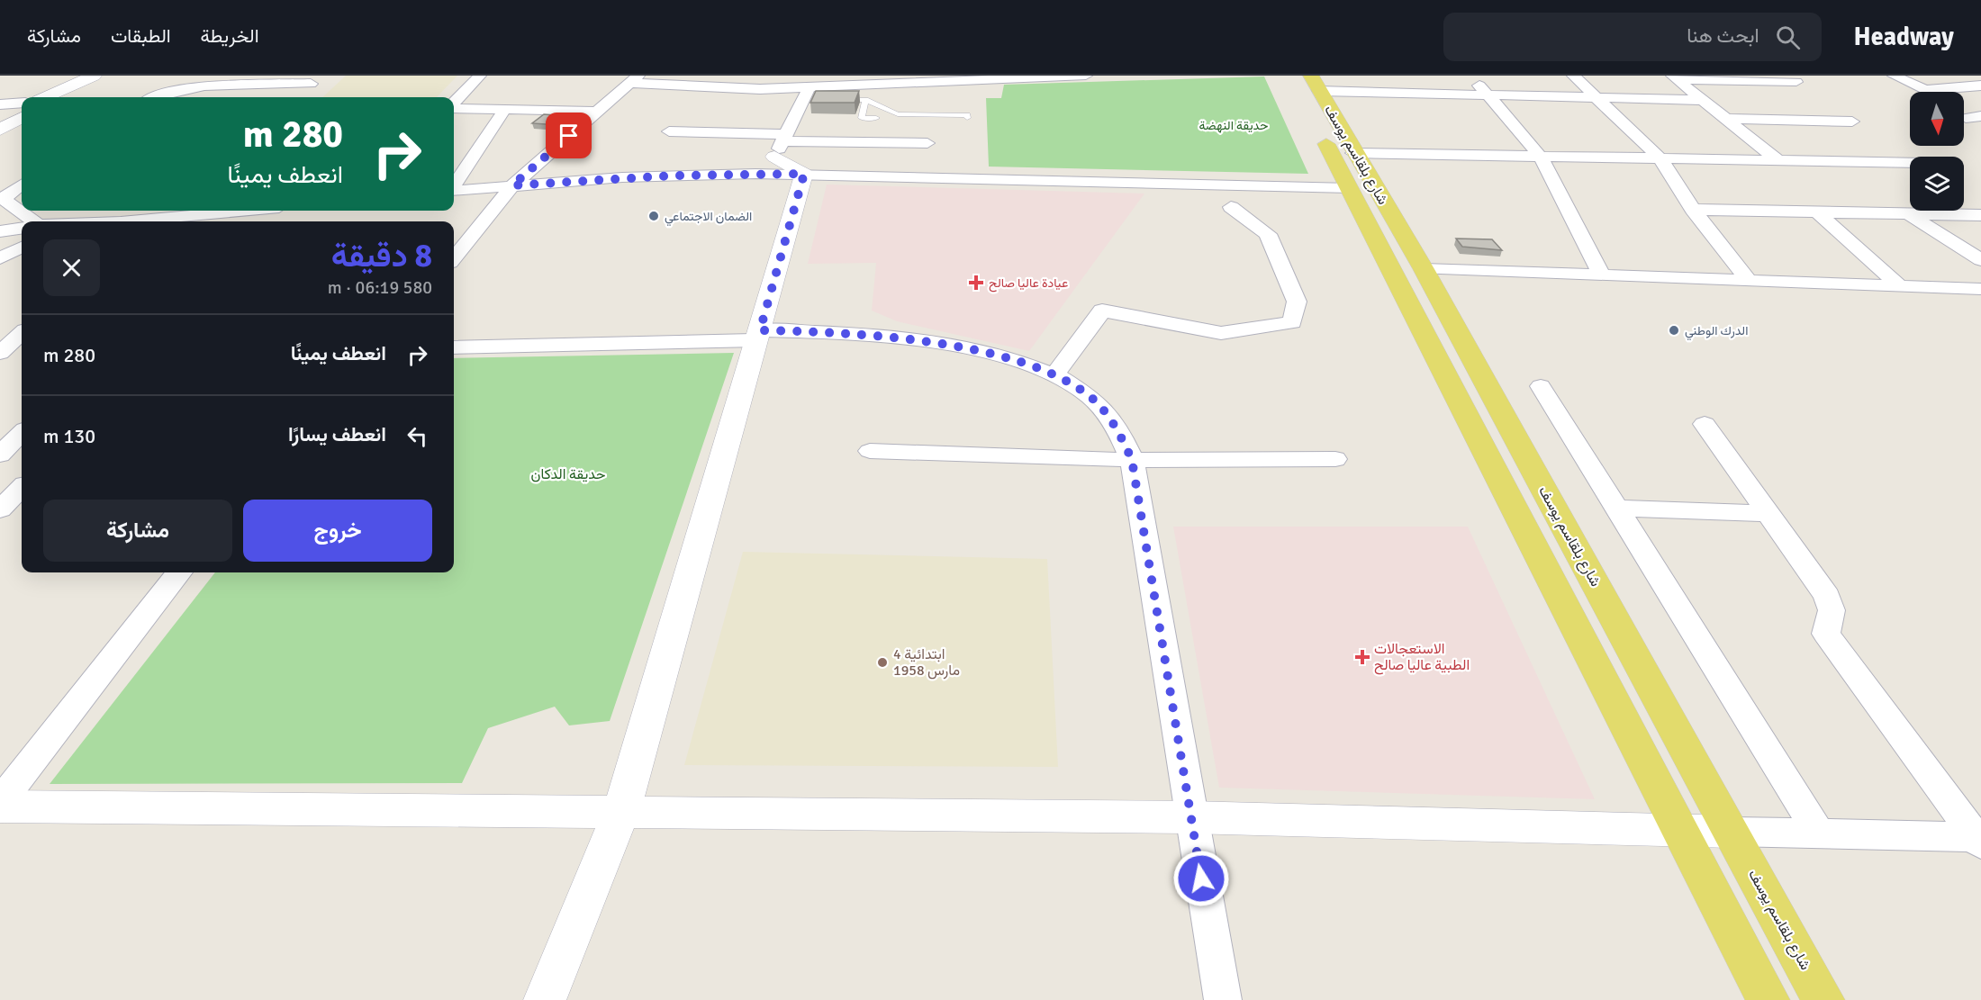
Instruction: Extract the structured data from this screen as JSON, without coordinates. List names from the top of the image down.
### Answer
{
  "streets": {
    "main road": ["شارع بلقاسم يوسف"]
  },
  "parks": ["حديقة النهضة", "حديقة الدكان"],
  "places": {
    "other": ["الضمان الاجتماعي", "الدرك الوطني", "ابتدائية 4 مارس 1958"],
    "health": ["عيادة عاليا صالح", "الاستعجالات الطبية عاليا صالح"]
  },
  "north": "bottom",
  "page": {
    "header": "Headway",
    "search": "ابحث هنا",
    "nav": ["الخريطة", "الطبقات", "مشاركة"],
    "turn": ["280 m", "انعطف يمينًا"],
    "heading": ["8 دقيقة", "580 m · 06:19"],
    "list": [
      {
        "name": "انعطف يمينًا",
        "value": "280 m"
      },
      {
        "name": "انعطف يسارًا",
        "value": "130 m"
      }
    ],
    "buttons": ["خروج", "مشاركة"]
  }
}
